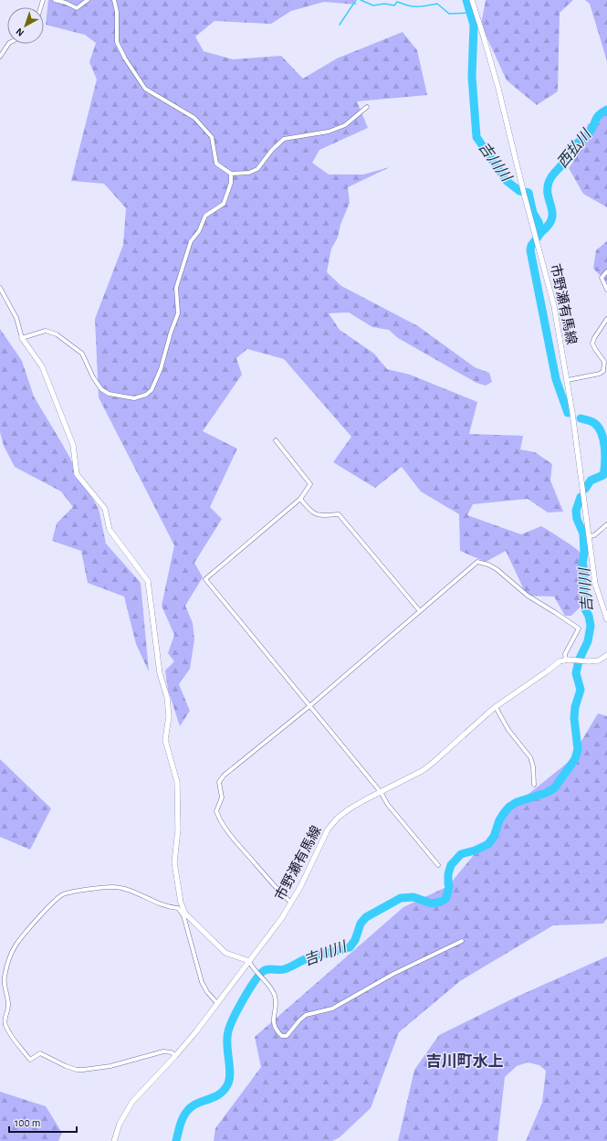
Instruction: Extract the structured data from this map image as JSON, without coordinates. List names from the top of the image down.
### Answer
{
  "streets": {
    "main road": ["市野瀬有馬線"]
  },
  "districts": ["吉川町水上"],
  "water": ["西払川", "吉川川"],
  "scale_bar": "100 m",
  "north": "bottom left"
}
